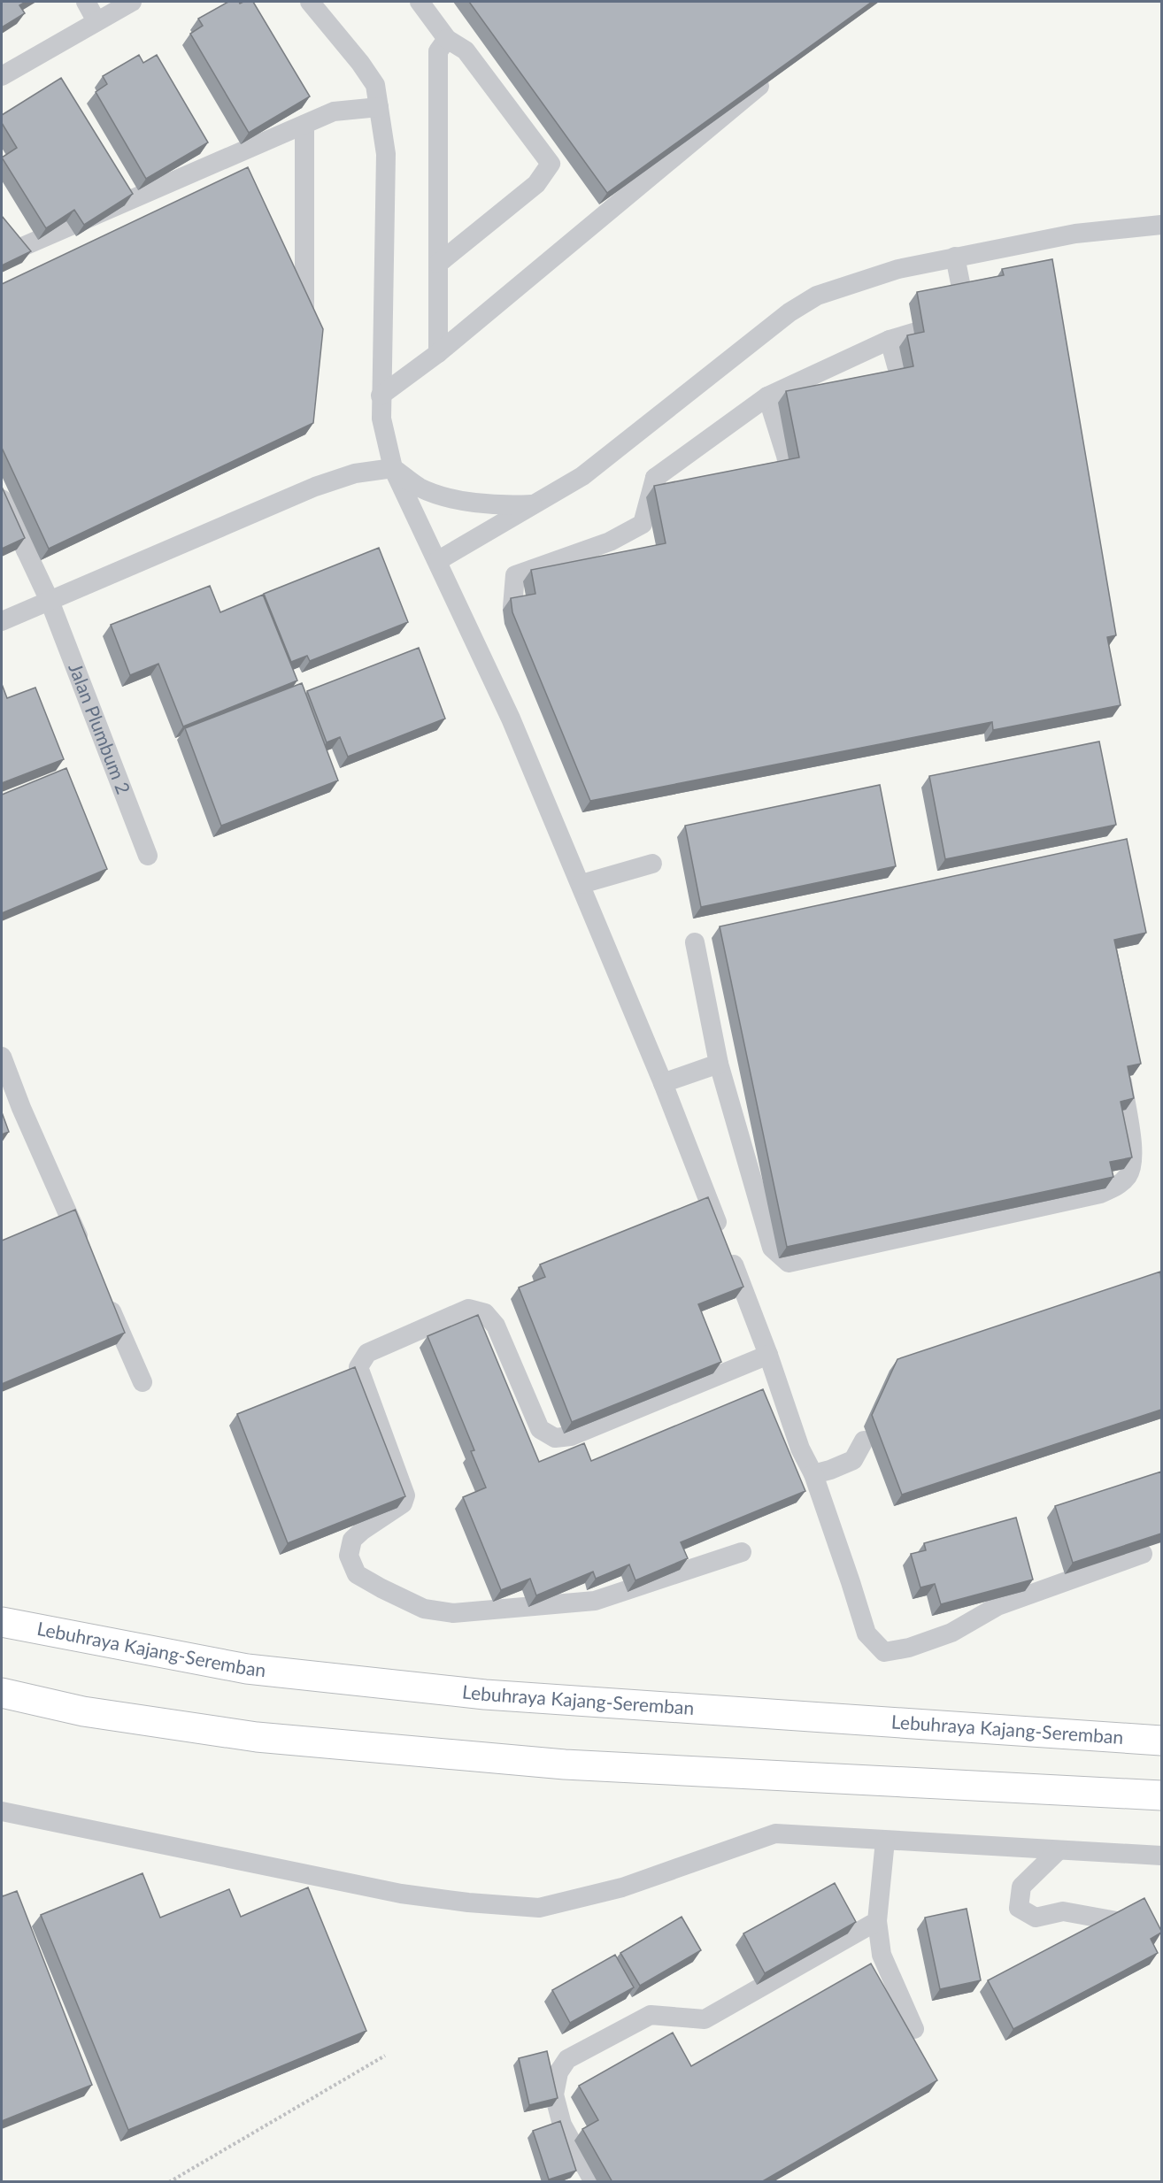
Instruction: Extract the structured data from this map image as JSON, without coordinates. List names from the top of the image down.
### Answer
{
  "streets": {
    "highway": ["Lebuhraya Kajang-Seremban"],
    "street": ["Jalan Plumbum 2"]
  }
}
